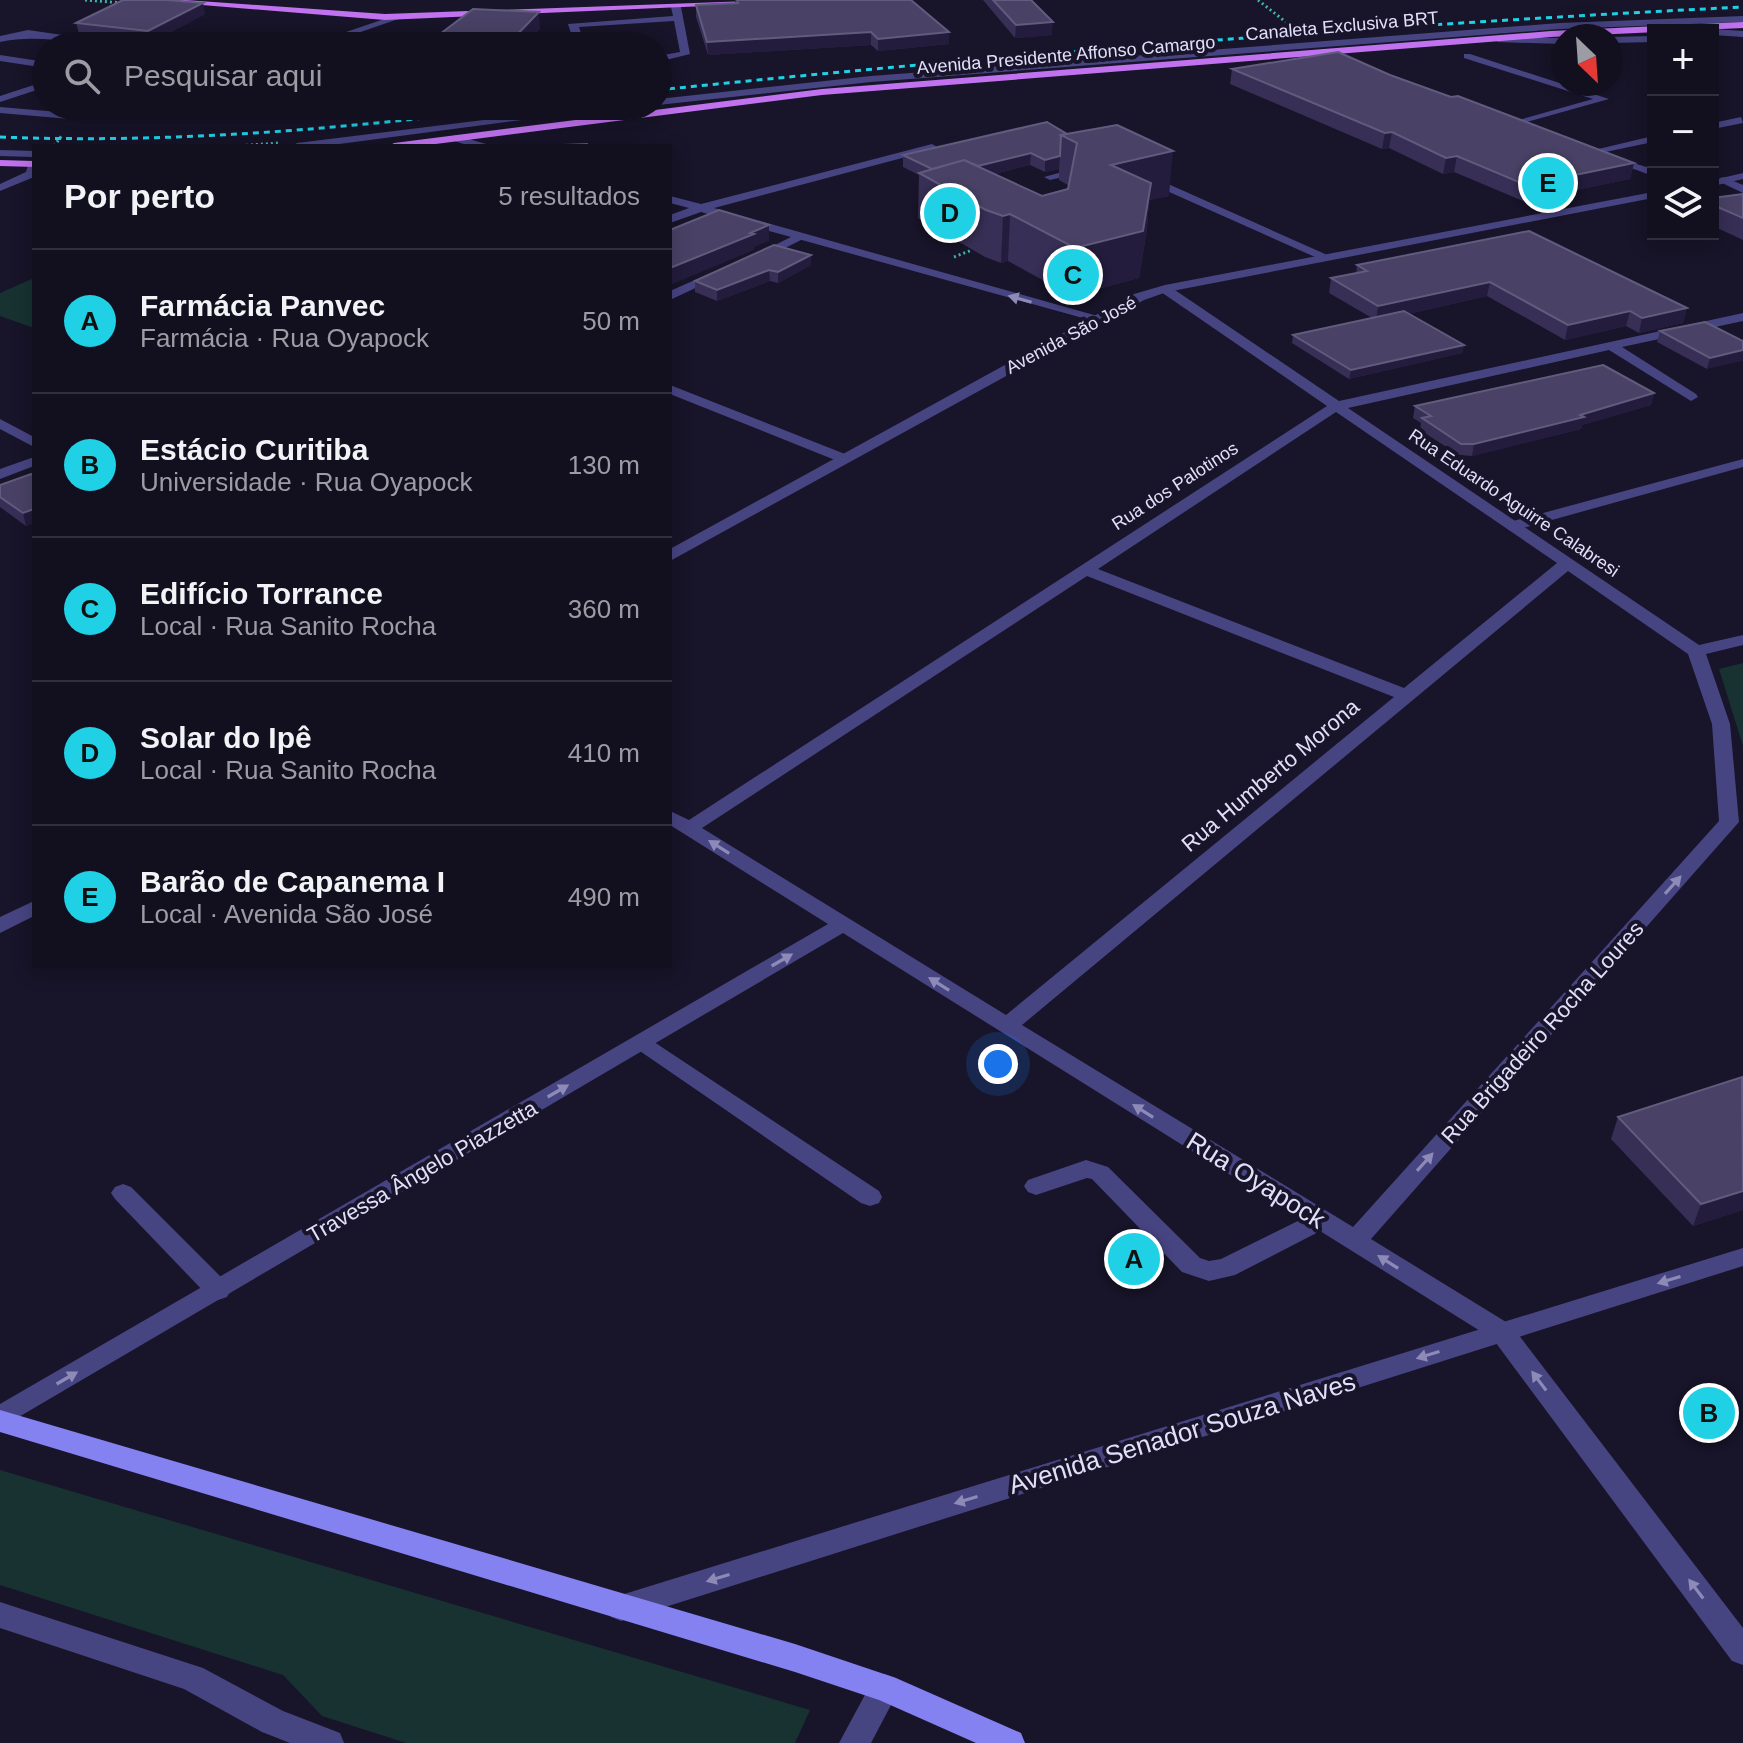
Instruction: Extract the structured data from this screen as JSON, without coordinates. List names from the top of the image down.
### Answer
{
  "streets": {
    "main road": ["Avenida Presidente Affonso Camargo"],
    "street": [
      "Canaleta Exclusiva BRT",
      "Avenida São José",
      "Rua dos Palotinos",
      "Rua Eduardo Aguirre Calabresi",
      "Rua Humberto Morona",
      "Rua Brigadeiro Rocha Loures",
      "Travessa Ângelo Piazzetta",
      "Rua Oyapock",
      "Avenida Senador Souza Naves"
    ]
  },
  "crossings": [
    ["Avenida São José", "Rua Eduardo Aguirre Calabresi"],
    ["Rua dos Palotinos", "Rua Eduardo Aguirre Calabresi"],
    ["Rua dos Palotinos", "Rua Oyapock"],
    ["Rua Eduardo Aguirre Calabresi", "Rua Humberto Morona"],
    ["Rua Humberto Morona", "Rua Oyapock"],
    ["Rua Brigadeiro Rocha Loures", "Rua Oyapock"],
    ["Travessa Ângelo Piazzetta", "Rua Oyapock"],
    ["Rua Oyapock", "Avenida Senador Souza Naves"]
  ],
  "one_way": [
    "Rua Brigadeiro Rocha Loures",
    "Travessa Ângelo Piazzetta",
    "Rua Oyapock",
    "Avenida Senador Souza Naves"
  ],
  "north": "bottom right",
  "page": {
    "map_buttons": ["+", "−"],
    "search": "Pesquisar aqui",
    "heading": ["Por perto", "5 resultados"],
    "pins": [
      "E",
      "D",
      "C",
      "A",
      "B"
    ],
    "list": [
      {
        "mark": "A",
        "name": "Farmácia Panvec",
        "note": "Farmácia · Rua Oyapock",
        "value": "50 m"
      },
      {
        "mark": "B",
        "name": "Estácio Curitiba",
        "note": "Universidade · Rua Oyapock",
        "value": "130 m"
      },
      {
        "mark": "C",
        "name": "Edifício Torrance",
        "note": "Local · Rua Sanito Rocha",
        "value": "360 m"
      },
      {
        "mark": "D",
        "name": "Solar do Ipê",
        "note": "Local · Rua Sanito Rocha",
        "value": "410 m"
      },
      {
        "mark": "E",
        "name": "Barão de Capanema I",
        "note": "Local · Avenida São José",
        "value": "490 m"
      }
    ]
  }
}
